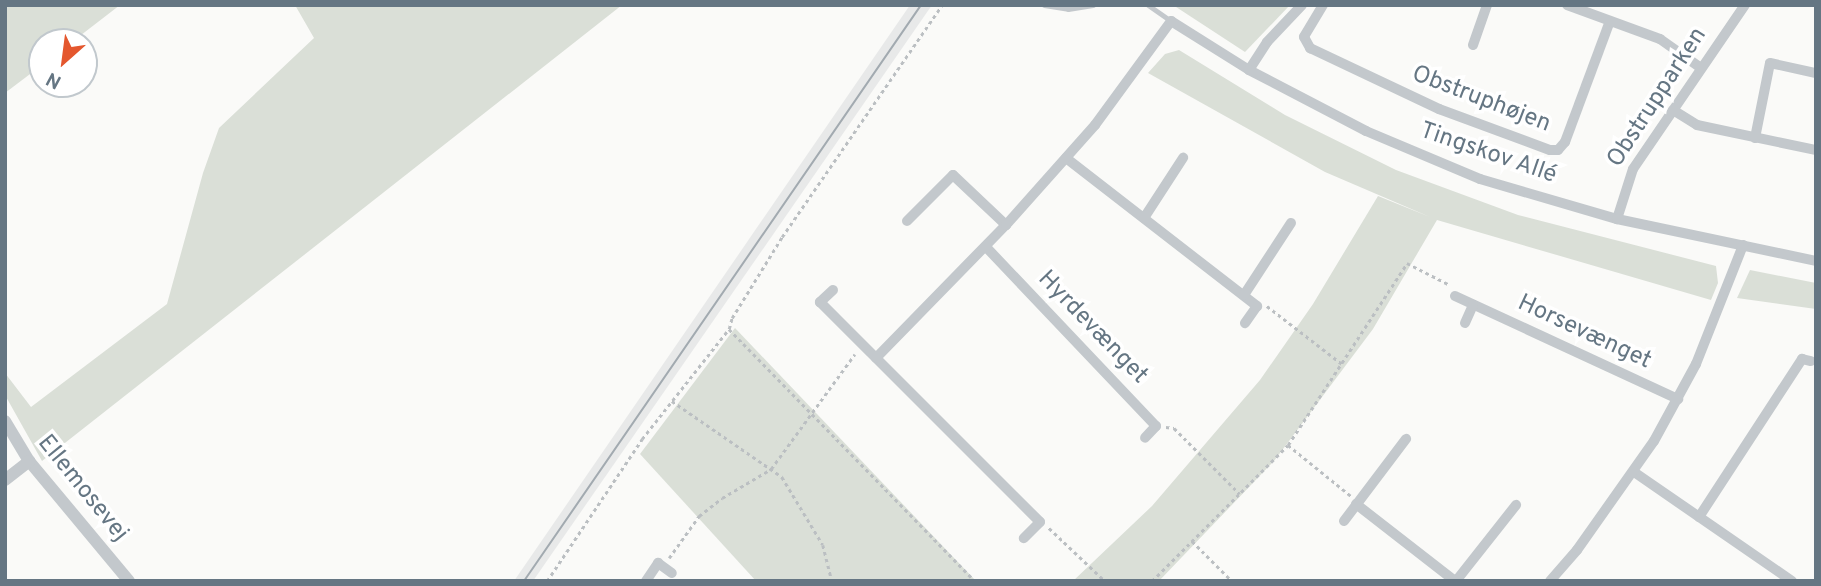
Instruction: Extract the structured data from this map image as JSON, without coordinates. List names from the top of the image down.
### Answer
{
  "streets": {
    "street": [
      "Obstrupparken",
      "Obstruphøjen",
      "Tingskov Allé",
      "Hyrdevænget",
      "Horsevænget",
      "Ellemosevej"
    ]
  },
  "crossings": [
    ["Obstrupparken", "Tingskov Allé"]
  ],
  "north": "bottom left"
}
